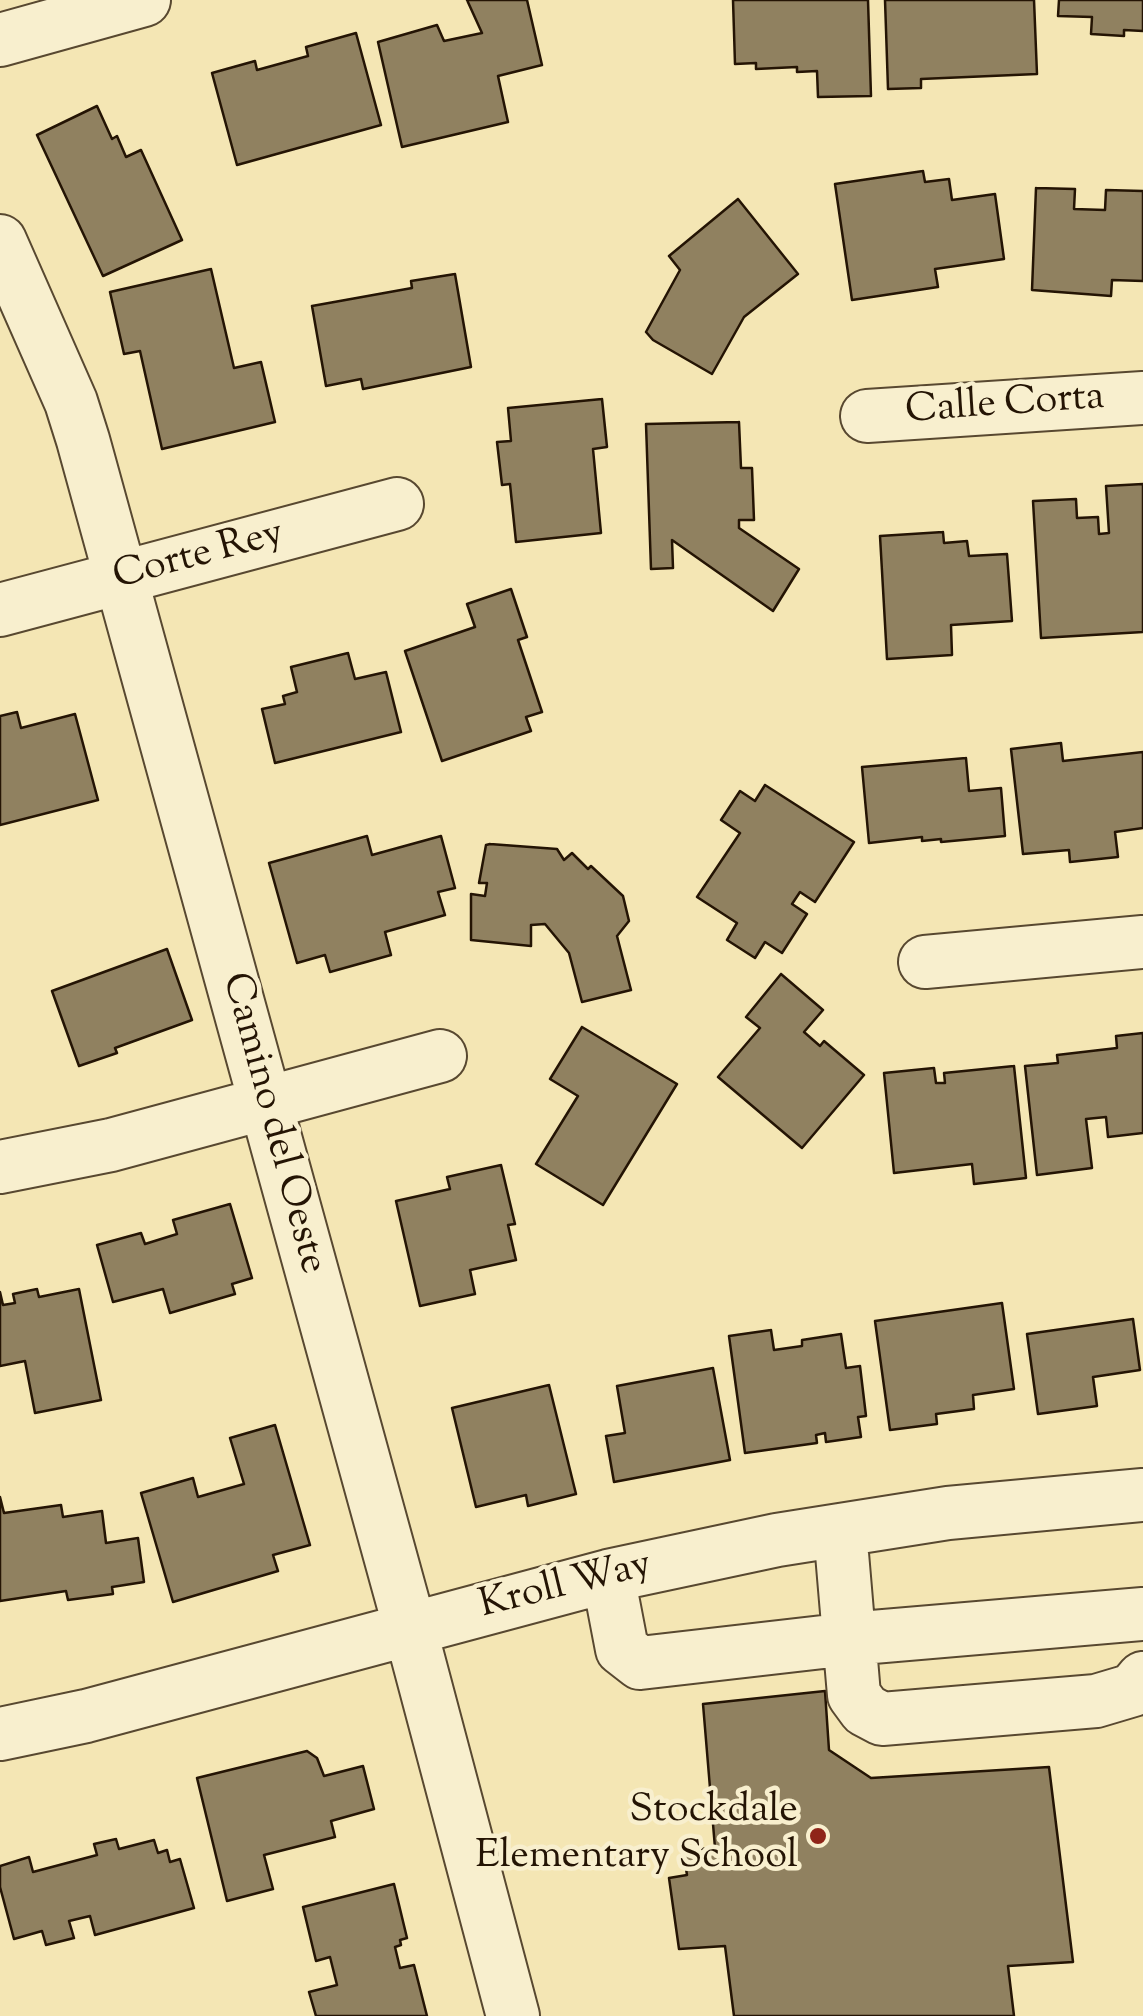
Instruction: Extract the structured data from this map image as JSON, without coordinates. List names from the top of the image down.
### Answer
{
  "streets": {
    "street": [
      "Calle Corta",
      "Corte Rey",
      "Camino del Oeste",
      "Kroll Way"
    ]
  },
  "crossings": [
    ["Corte Rey", "Camino del Oeste"],
    ["Camino del Oeste", "Kroll Way"]
  ],
  "places": ["Stockdale Elementary School"]
}
